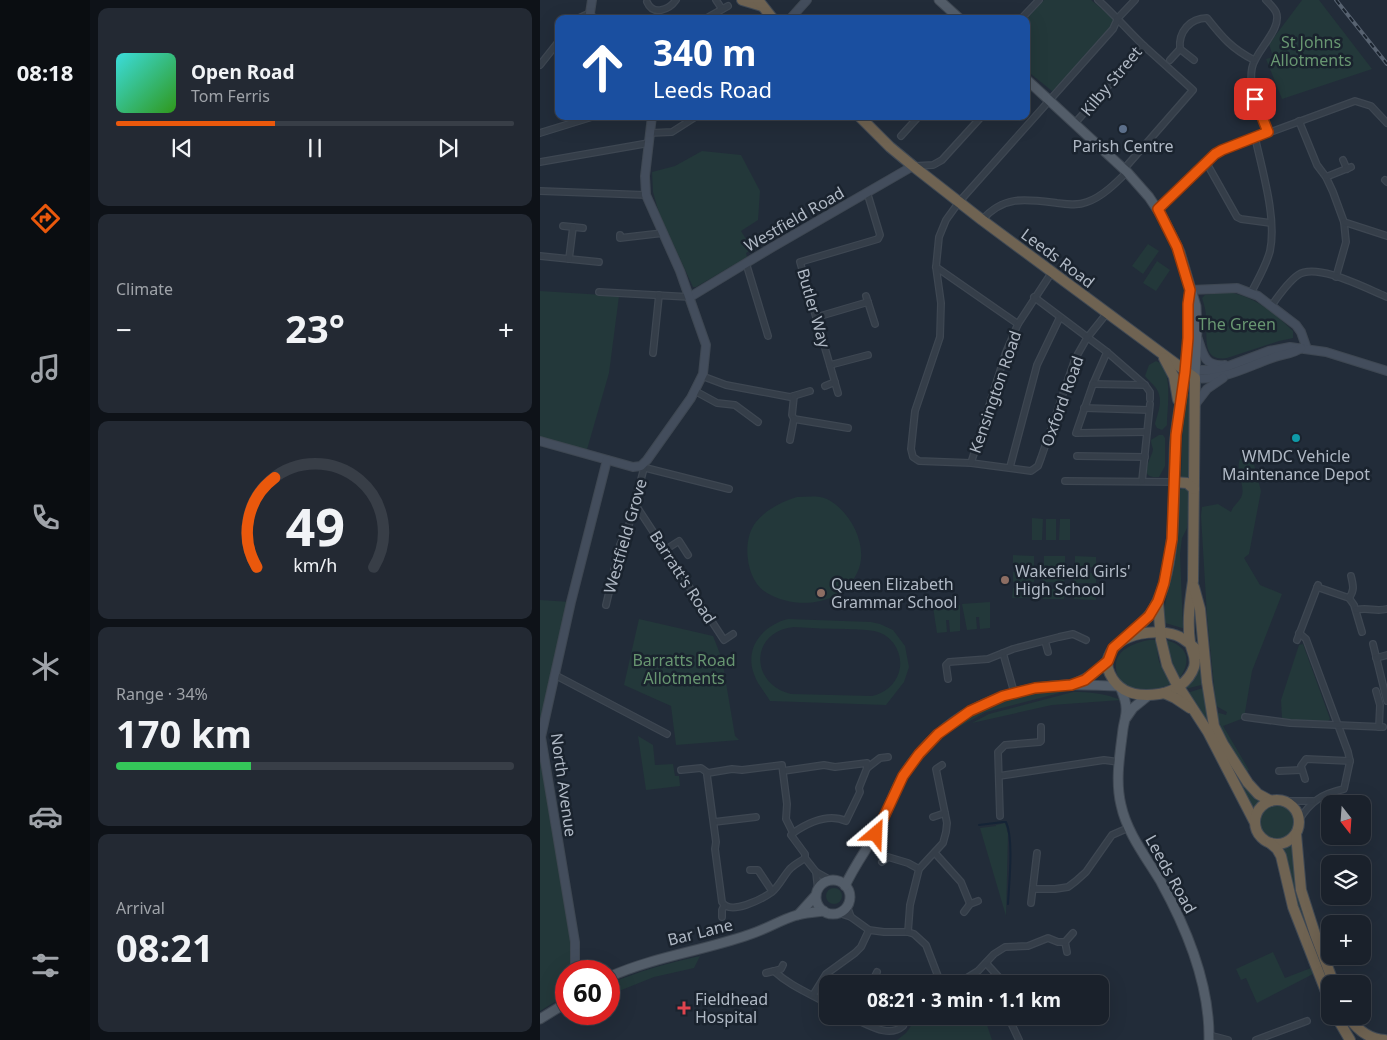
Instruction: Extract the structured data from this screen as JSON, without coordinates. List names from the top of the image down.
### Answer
{
  "streets": {
    "highway": ["Leeds Road"],
    "main road": ["Bar Lane"],
    "street": [
      "Kilby Street",
      "Westfield Road",
      "Butler Way",
      "Kensington Road",
      "Oxford Road",
      "Westfield Grove",
      "Barratt's Road",
      "North Avenue"
    ]
  },
  "crossings": [
    ["Westfield Road", "Leeds Road"],
    ["Westfield Road", "Butler Way"],
    ["Leeds Road", "Kensington Road"],
    ["Leeds Road", "Oxford Road"],
    ["Westfield Grove", "Barratt's Road"]
  ],
  "parks": ["St Johns Allotments", "The Green", "Barratts Road Allotments"],
  "places": {
    "other": [
      "Parish Centre",
      "WMDC Vehicle Maintenance Depot",
      "Wakefield Girls' High School",
      "Queen Elizabeth Grammar School"
    ],
    "health": ["Fieldhead Hospital"]
  },
  "north": "bottom",
  "page": {
    "tabs": "08:18",
    "turn": ["340 m", "Leeds Road"],
    "song": ["Open Road", "Tom Ferris"],
    "tile": [
      "Climate",
      ["Range · 34%", "170 km"],
      ["Arrival", "08:21"]
    ],
    "heat": ["−", "23°", "+"],
    "map_buttons": ["+", "−"],
    "limit": "60",
    "trip": "08:21 · 3 min · 1.1 km",
    "gauge": ["49", "km/h"]
  }
}
